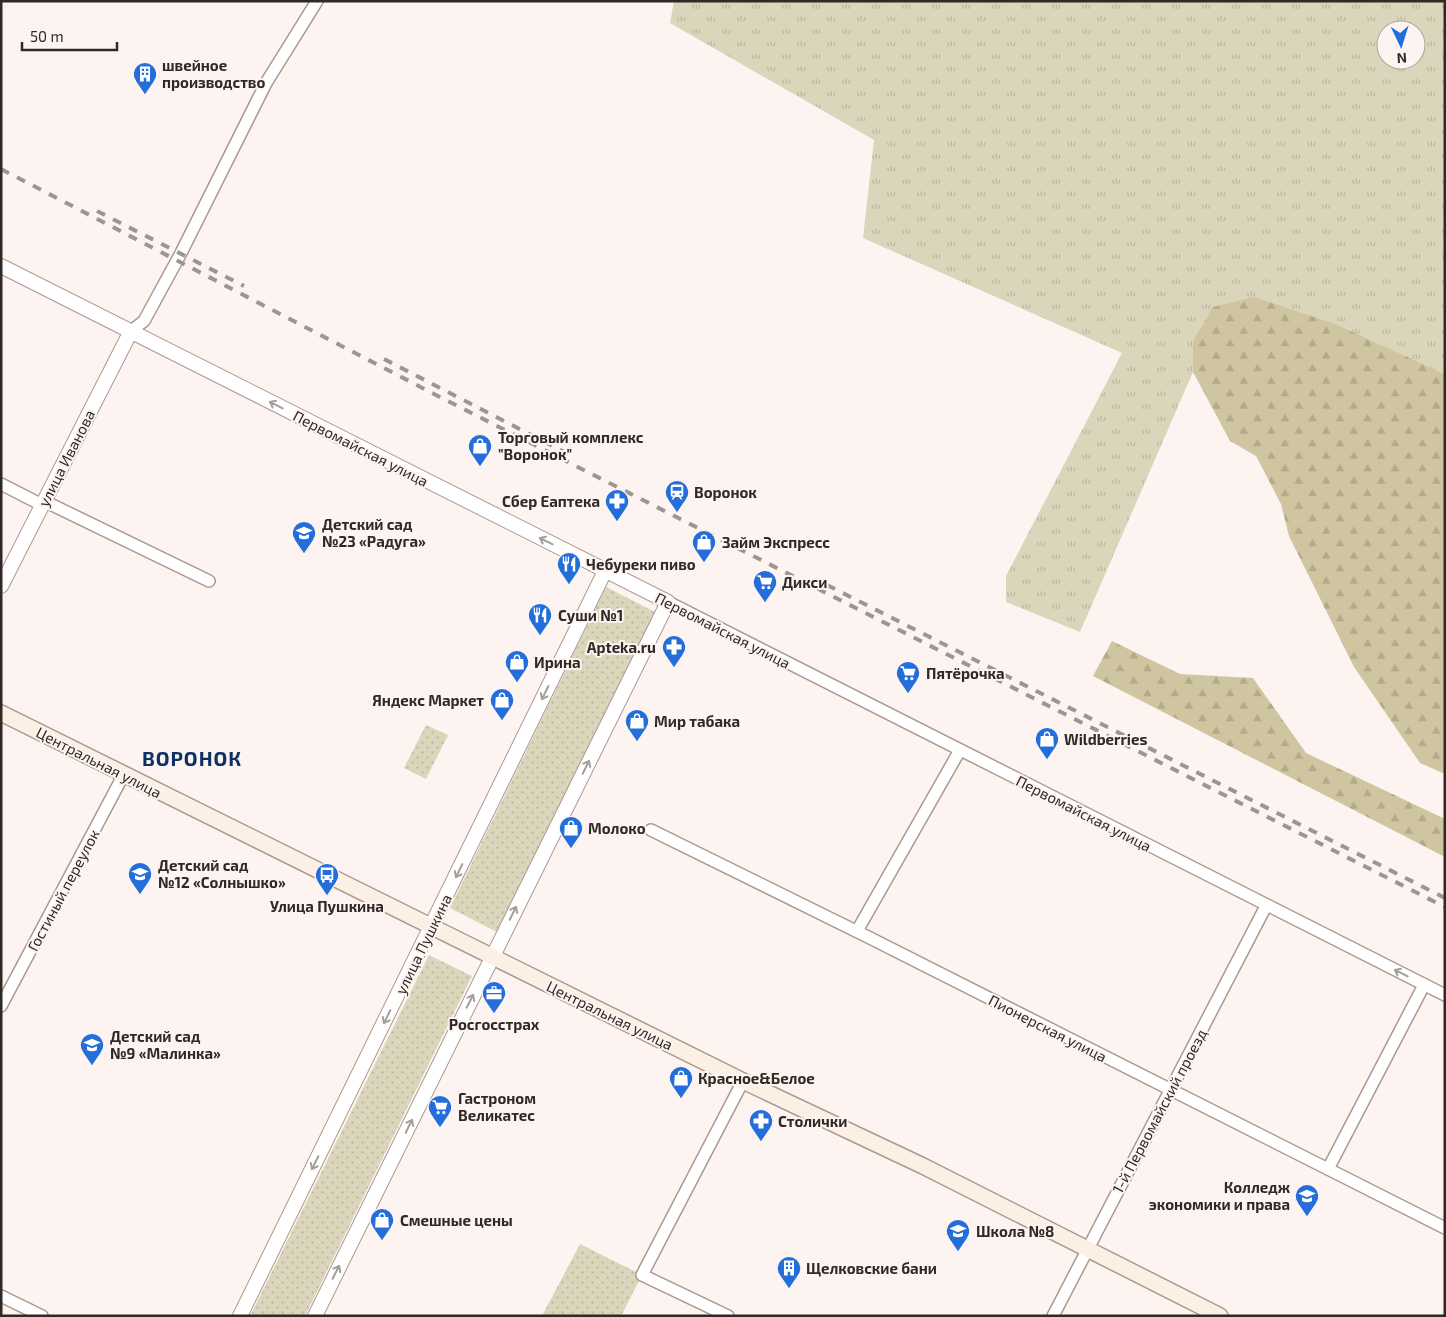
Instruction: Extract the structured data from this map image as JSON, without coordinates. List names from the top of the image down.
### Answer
{
  "streets": {
    "main road": ["Центральная улица"],
    "street": [
      "Первомайская улица",
      "улица Иванова",
      "Гостиный переулок",
      "улица Пушкина",
      "Пионерская улица",
      "1-й Первомайский проезд"
    ]
  },
  "crossings": [
    ["Первомайская улица", "улица Иванова"],
    ["Первомайская улица", "улица Пушкина"],
    ["Первомайская улица", "1-й Первомайский проезд"],
    ["Центральная улица", "Гостиный переулок"],
    ["Центральная улица", "улица Пушкина"],
    ["Центральная улица", "1-й Первомайский проезд"],
    ["Пионерская улица", "1-й Первомайский проезд"]
  ],
  "one_way": ["Первомайская улица"],
  "districts": ["ВОРОНОК"],
  "places": {
    "building": ["швейное производство", "Щелковские бани"],
    "shop": [
      "Торговый комплекс \"Воронок\"",
      "Займ Экспресс",
      "Ирина",
      "Яндекс Маркет",
      "Мир табака",
      "Wildberries",
      "Moлоко",
      "Красное&Белое",
      "Смешные цены"
    ],
    "station": ["Воронок"],
    "pharmacy": ["Сбер Еаптека", "Apteka.ru", "Столички"],
    "school or university": [
      "Детский сад №23 «Радуга»",
      "Детский сад №12 «Солнышко»",
      "Детский сад №9 «Малинка»",
      "Колледж экономики и права",
      "Школа №8"
    ],
    "restaurant": ["Чебуреки пиво", "Суши №1"],
    "supermarket": ["Дикси", "Пятёрочка", "Гастроном Великатес"],
    "bus stop": ["Улица Пушкина"],
    "office": ["Росгосстрах"]
  },
  "scale_bar": "50 m",
  "north": "bottom"
}
